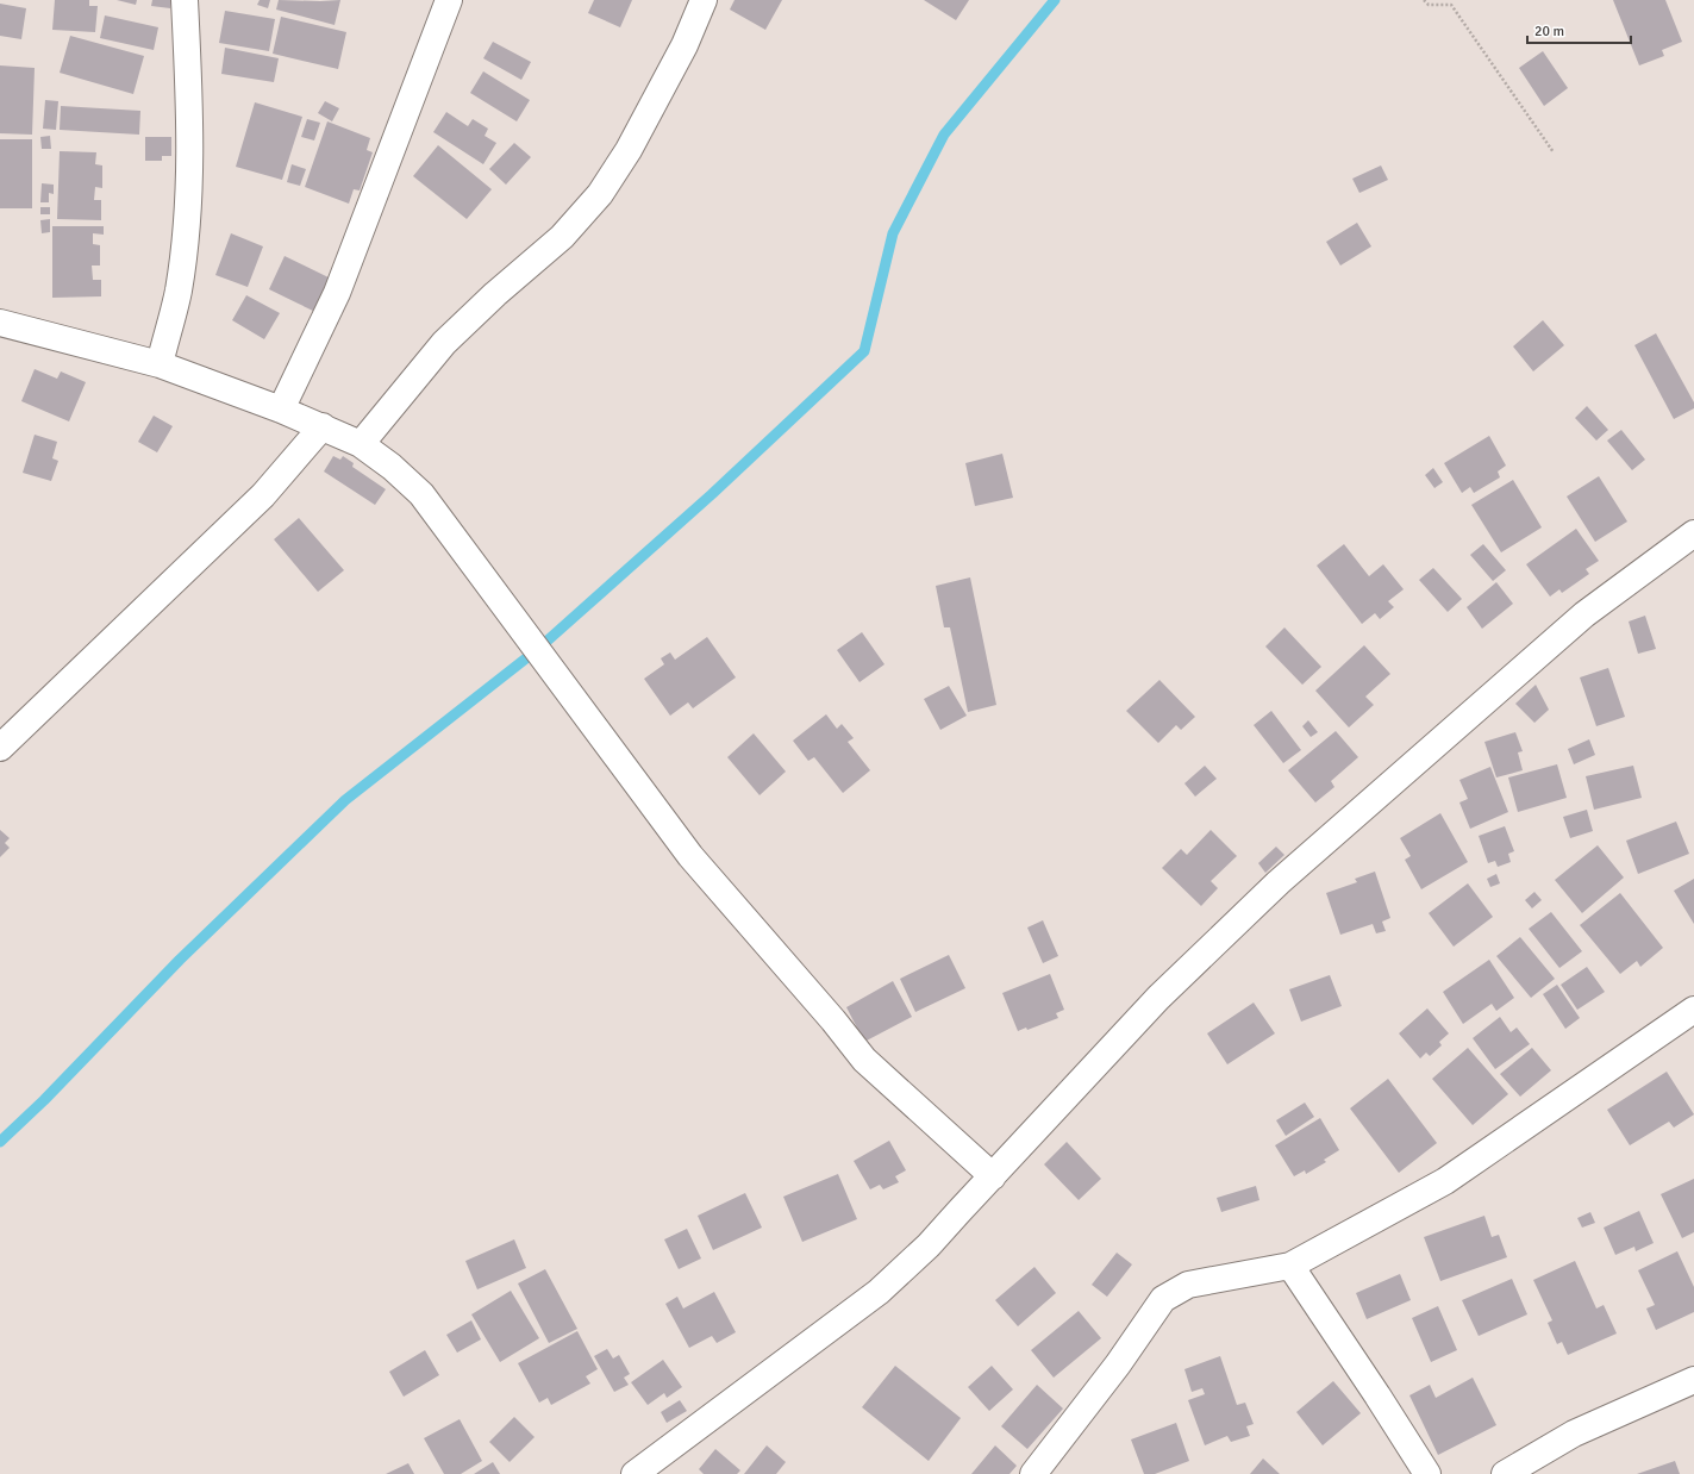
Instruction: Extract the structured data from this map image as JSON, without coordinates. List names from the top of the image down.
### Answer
{
  "scale_bar": "20 m"
}
